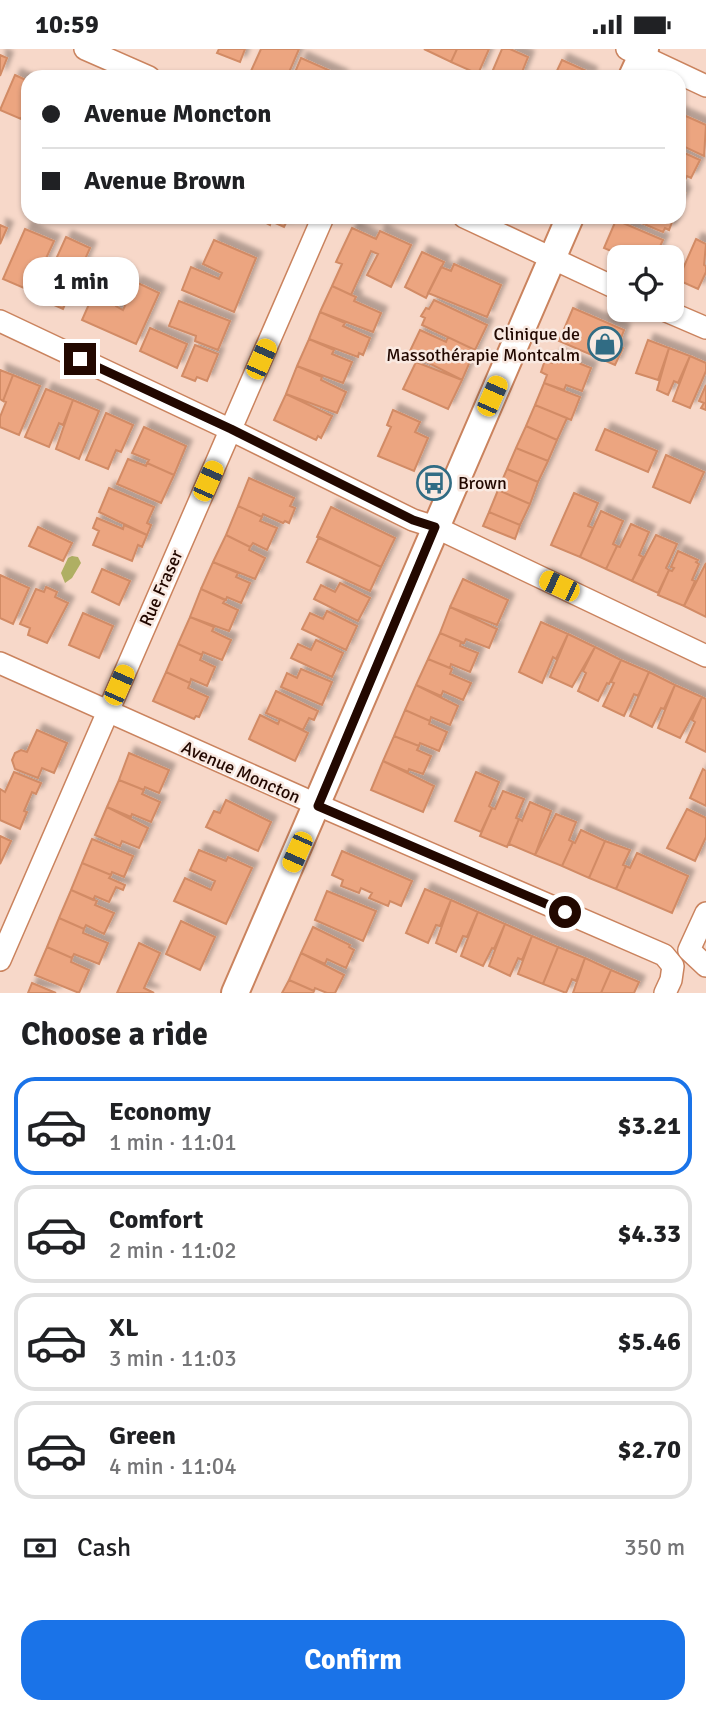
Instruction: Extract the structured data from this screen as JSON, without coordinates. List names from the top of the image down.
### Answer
{
  "streets": {
    "street": ["Rue Fraser", "Avenue Moncton"]
  },
  "crossings": [
    ["Rue Fraser", "Avenue Moncton"]
  ],
  "places": {
    "shop": ["Clinique de Massothérapie Montcalm"],
    "bus stop": ["Brown"]
  },
  "page": {
    "status": "10:59",
    "banner": ["Avenue Moncton", "Avenue Brown"],
    "bubble": "1 min",
    "heading": "Choose a ride",
    "list": [
      {
        "name": "Economy",
        "note": "1 min · 11:01",
        "value": "$3.21"
      },
      {
        "name": "Comfort",
        "note": "2 min · 11:02",
        "value": "$4.33"
      },
      {
        "name": "XL",
        "note": "3 min · 11:03",
        "value": "$5.46"
      },
      {
        "name": "Green",
        "note": "4 min · 11:04",
        "value": "$2.70"
      }
    ],
    "pay": ["Cash", "350 m"],
    "buttons": "Confirm"
  }
}
